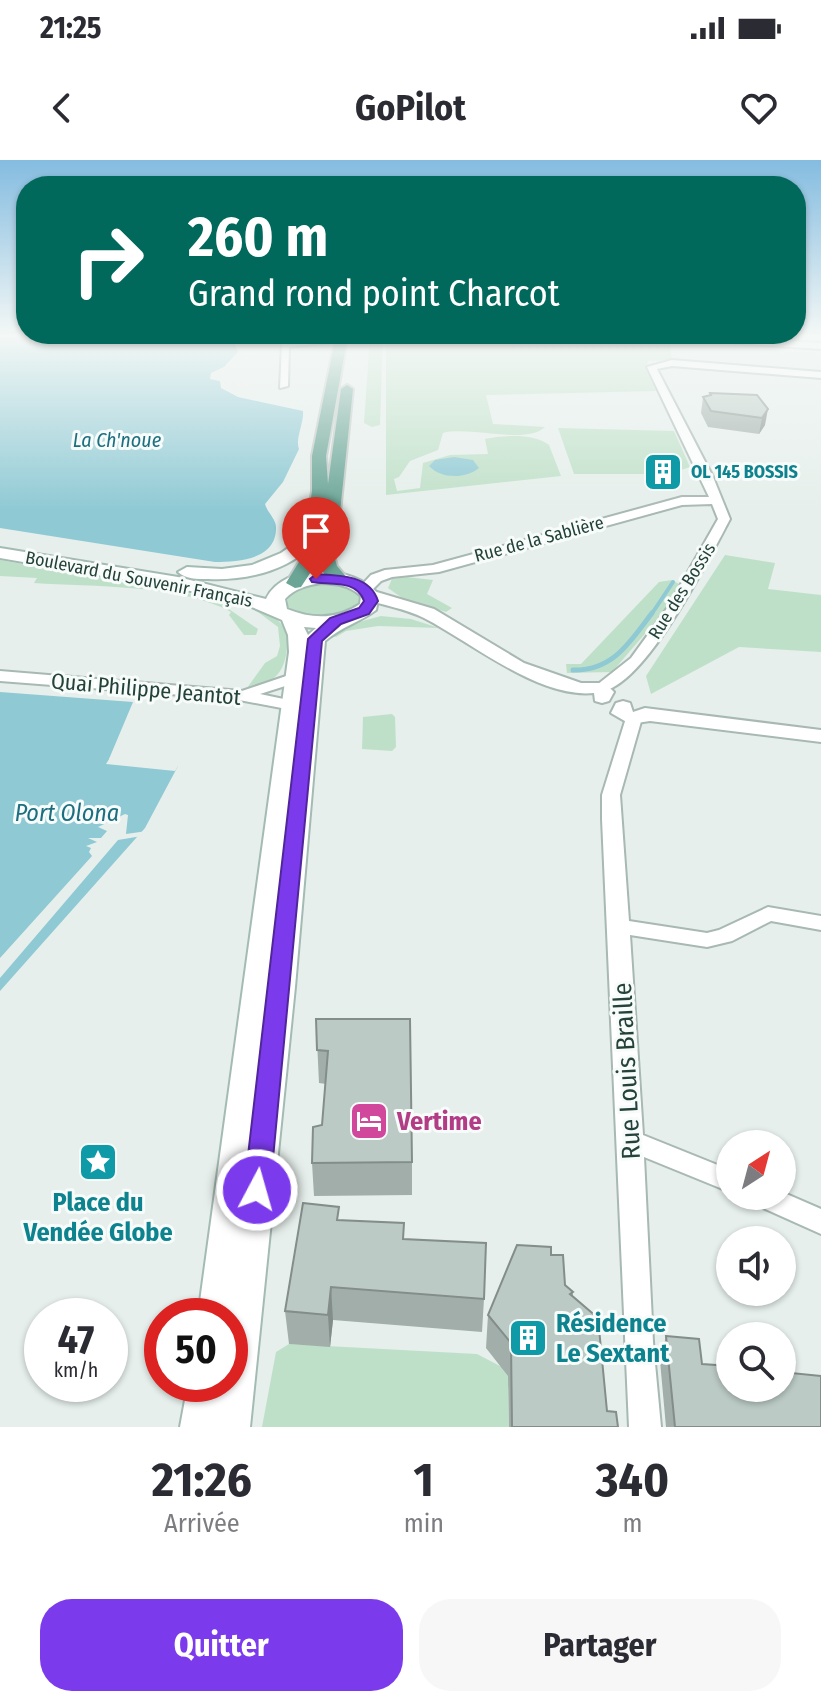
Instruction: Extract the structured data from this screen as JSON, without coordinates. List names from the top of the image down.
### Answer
{
  "streets": {
    "main road": ["Boulevard du Souvenir Français"],
    "street": [
      "Rue de la Sablière",
      "Rue des Bossis",
      "Quai Philippe Jeantot",
      "Rue Louis Braille"
    ]
  },
  "crossings": [
    ["Rue de la Sablière", "Rue des Bossis"]
  ],
  "water": ["La Ch'noue", "Port Olona"],
  "places": {
    "building": ["OL 145 BOSSIS", "Résidence Le Sextant"],
    "hotel": ["Vertime"],
    "place": ["Place du Vendée Globe"]
  },
  "north": "top right",
  "page": {
    "status": "21:25",
    "header": "GoPilot",
    "turn": ["260 m", "Grand rond point Charcot"],
    "speed": "47 km/h",
    "limit": "50",
    "eta": [
      "21:26",
      "Arrivée",
      "1",
      "min",
      "340",
      "m"
    ],
    "buttons": ["Quitter", "Partager"]
  }
}
